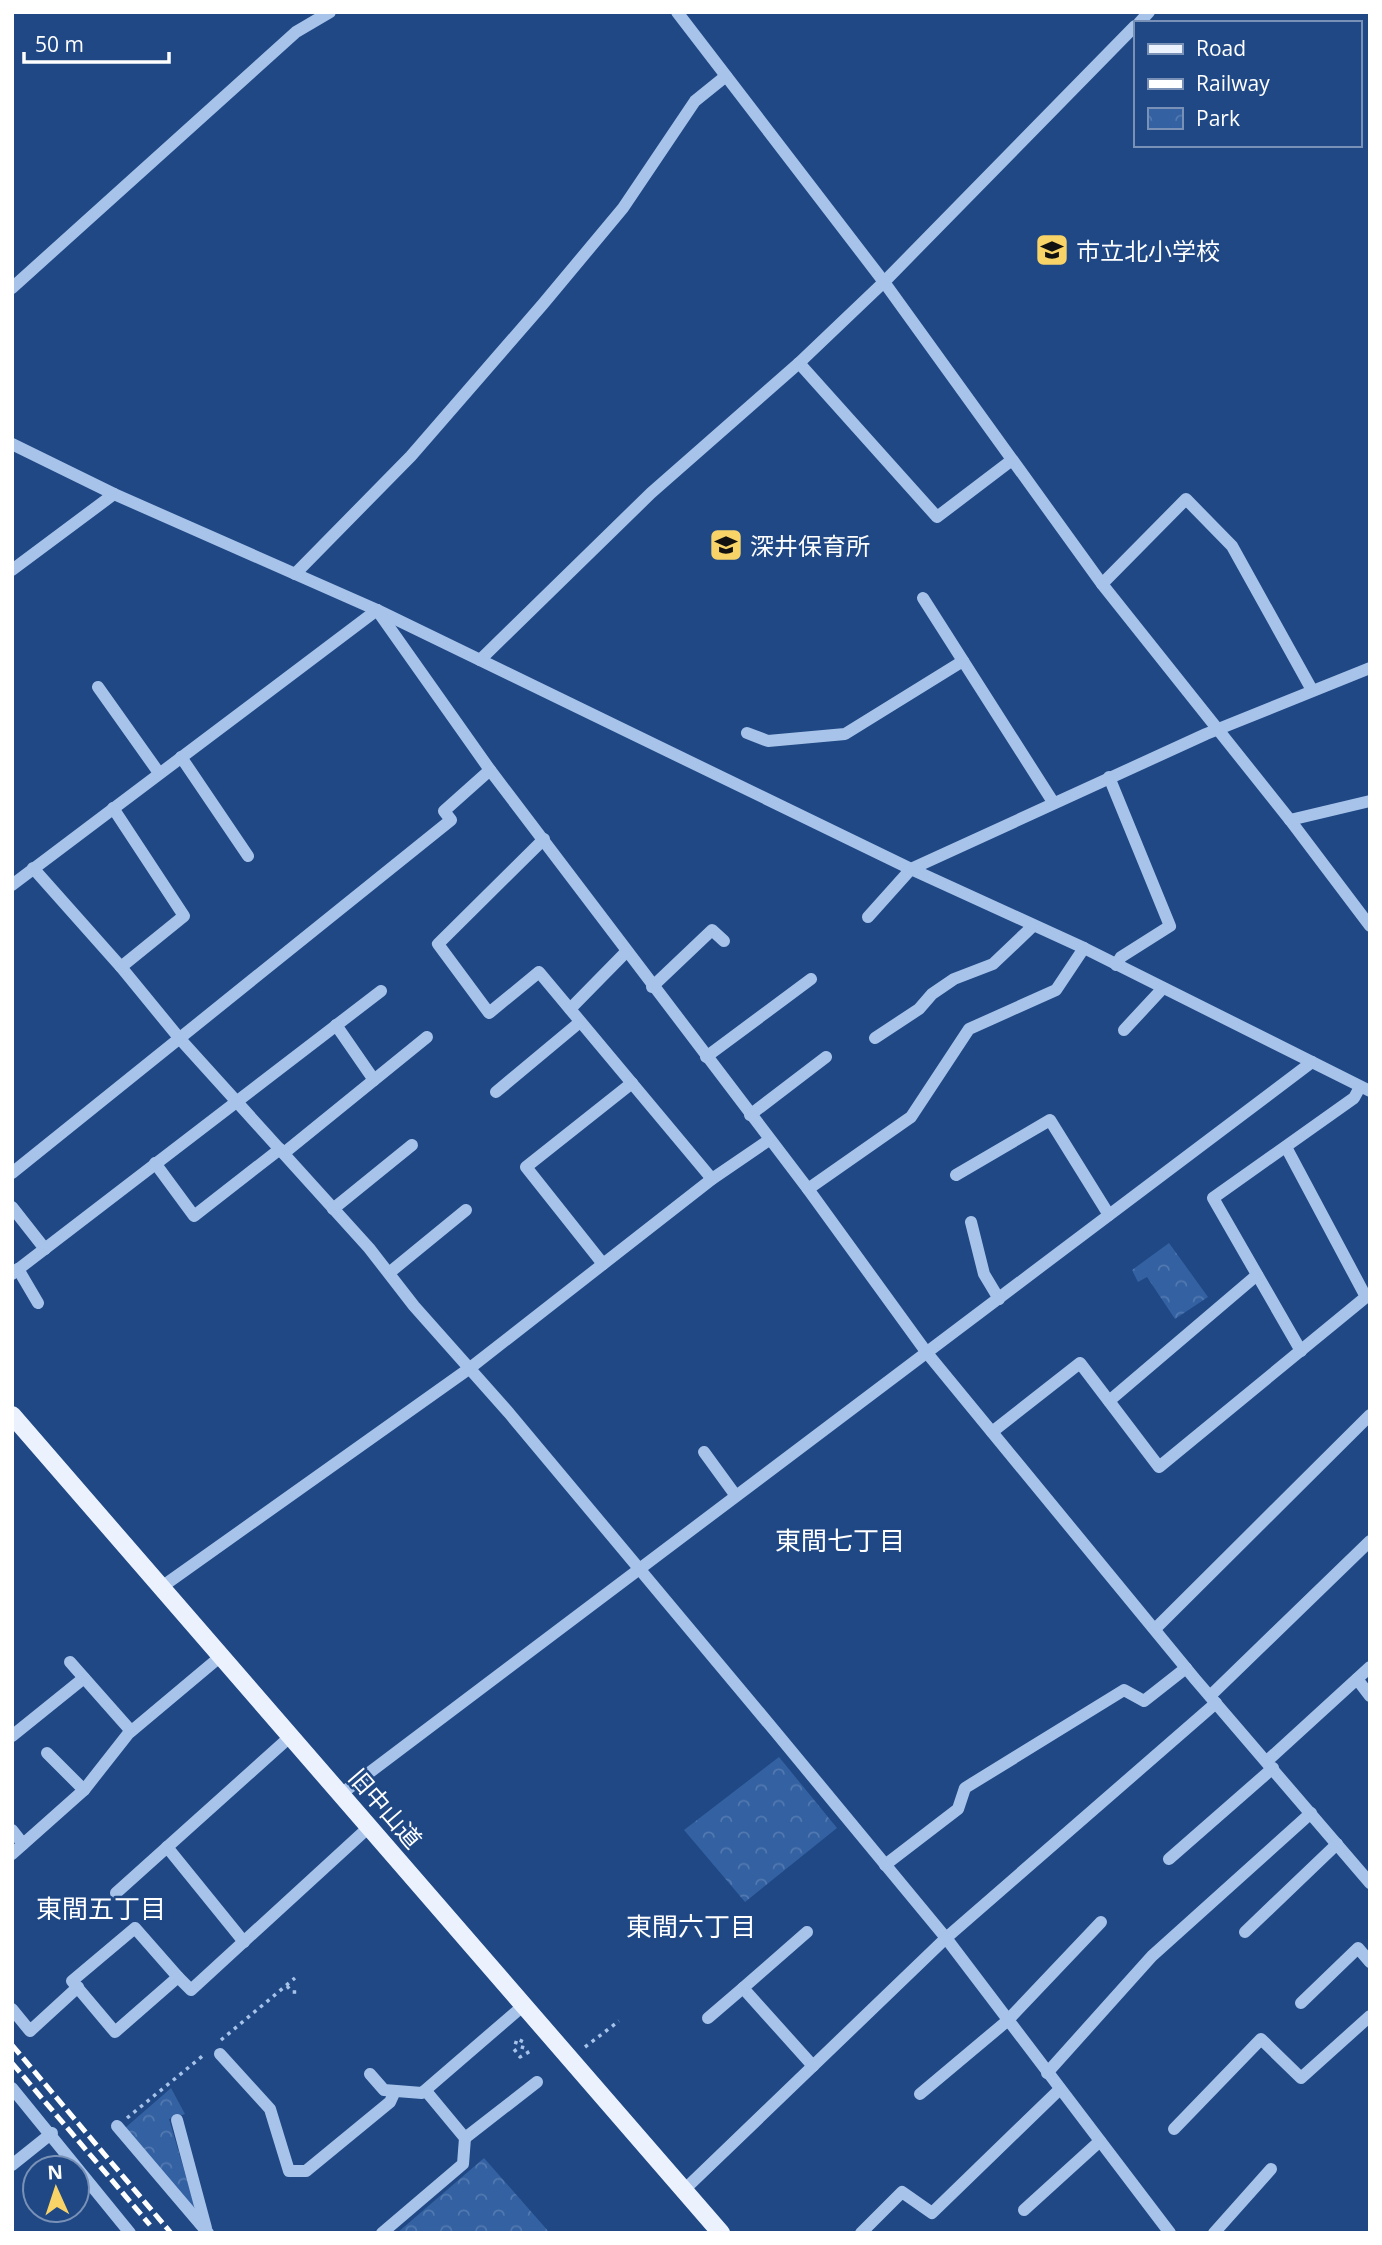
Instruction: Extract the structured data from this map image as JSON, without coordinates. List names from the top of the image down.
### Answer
{
  "streets": {
    "main road": ["旧中山道"]
  },
  "districts": ["東間七丁目", "東間五丁目", "東間六丁目"],
  "places": {
    "school or university": ["市立北小学校", "深井保育所"]
  },
  "legend": ["Road", "Railway", "Park"],
  "scale_bar": "50 m",
  "north": "top"
}
